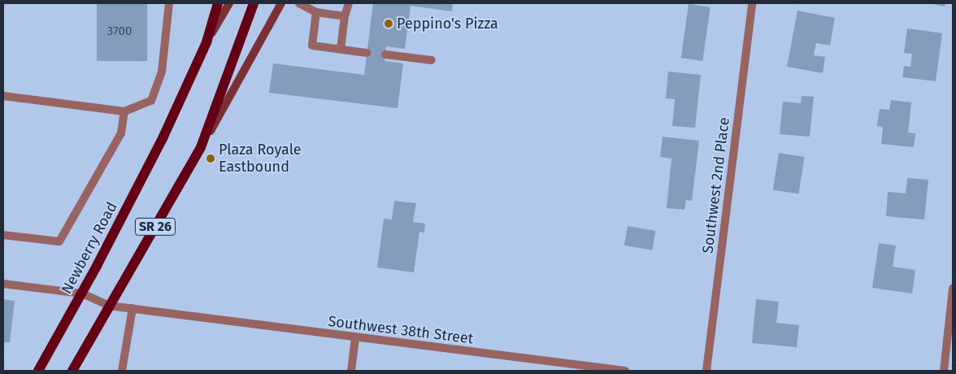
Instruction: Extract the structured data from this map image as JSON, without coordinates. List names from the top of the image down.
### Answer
{
  "streets": {
    "main road": ["SR 26", "Newberry Road"],
    "street": ["Southwest 2nd Place", "Southwest 38th Street"]
  },
  "crossings": [
    ["SR 26", "Newberry Road"],
    ["SR 26", "Southwest 38th Street"],
    ["Newberry Road", "Southwest 38th Street"]
  ],
  "places": ["Peppino's Pizza", "Plaza Royale Eastbound"],
  "house_numbers": ["3700"]
}
